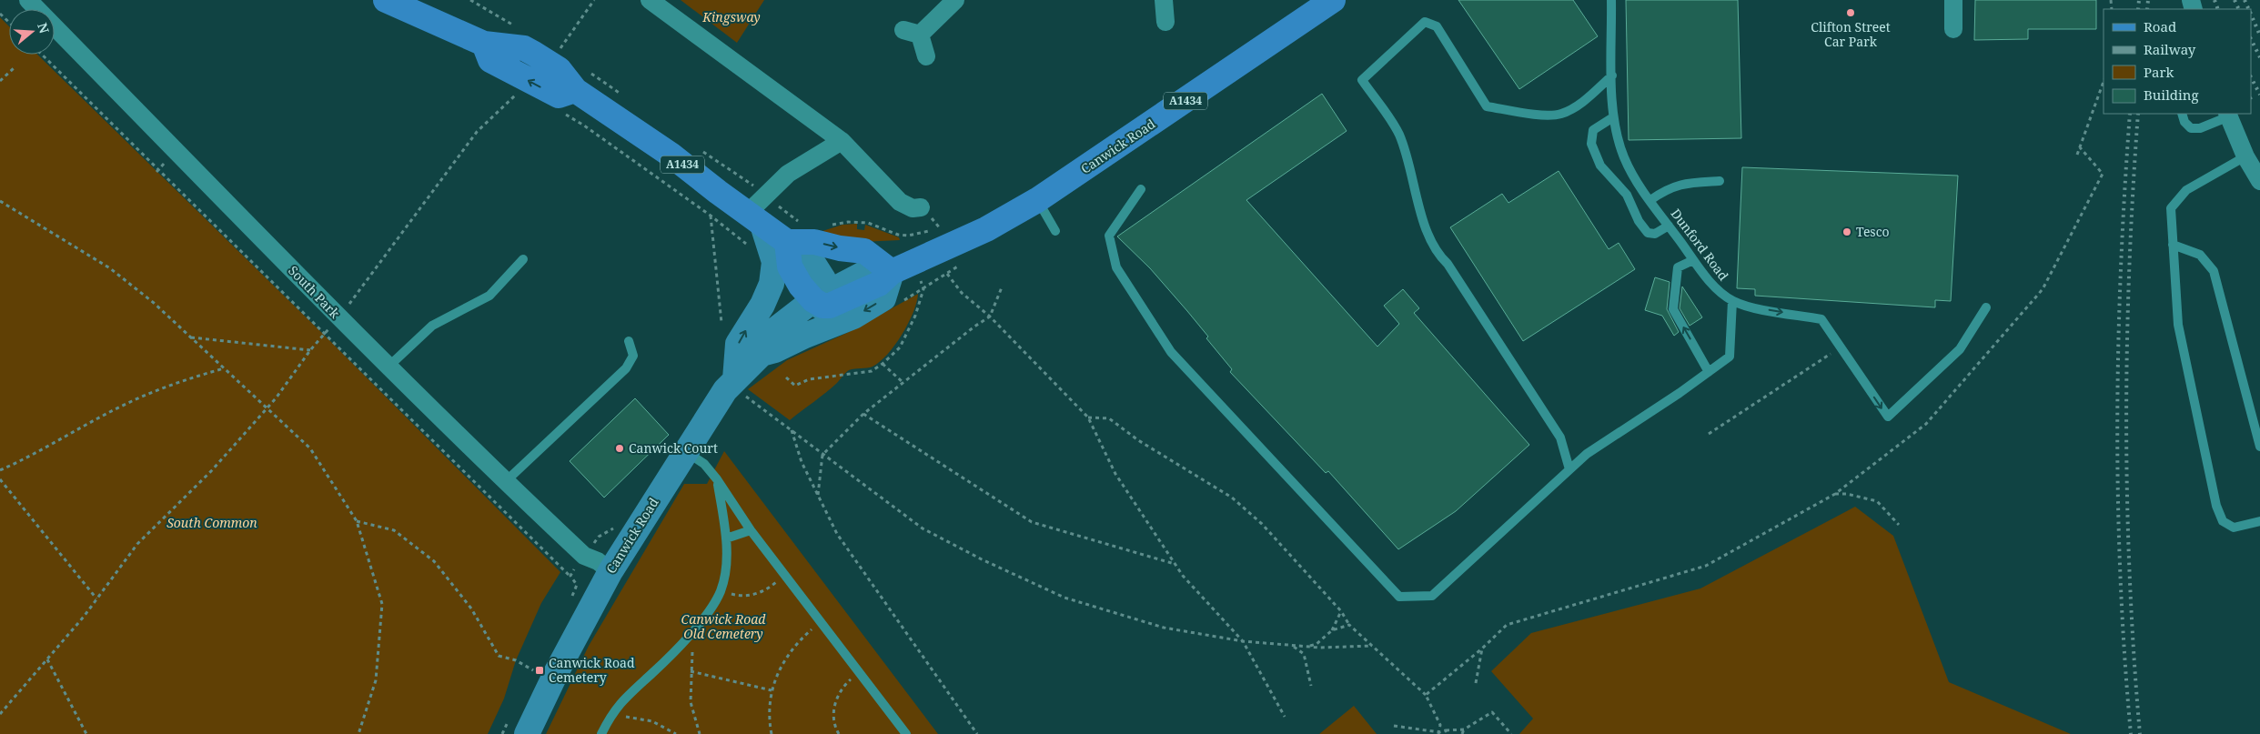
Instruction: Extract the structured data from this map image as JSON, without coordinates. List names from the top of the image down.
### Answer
{
  "streets": {
    "main road": ["A1434", "Canwick Road"],
    "street": ["South Park"],
    "lane": ["Dunford Road"]
  },
  "crossings": [
    ["A1434", "Canwick Road"],
    ["Canwick Road", "South Park"]
  ],
  "parks": ["Kingsway", "South Common", "Canwick Road Old Cemetery"],
  "places": {
    "other": ["Clifton Street Car Park", "Tesco", "Canwick Court"],
    "transit": ["Canwick Road Cemetery"]
  },
  "legend": [
    "Road",
    "Railway",
    "Park",
    "Building"
  ],
  "north": "right"
}
